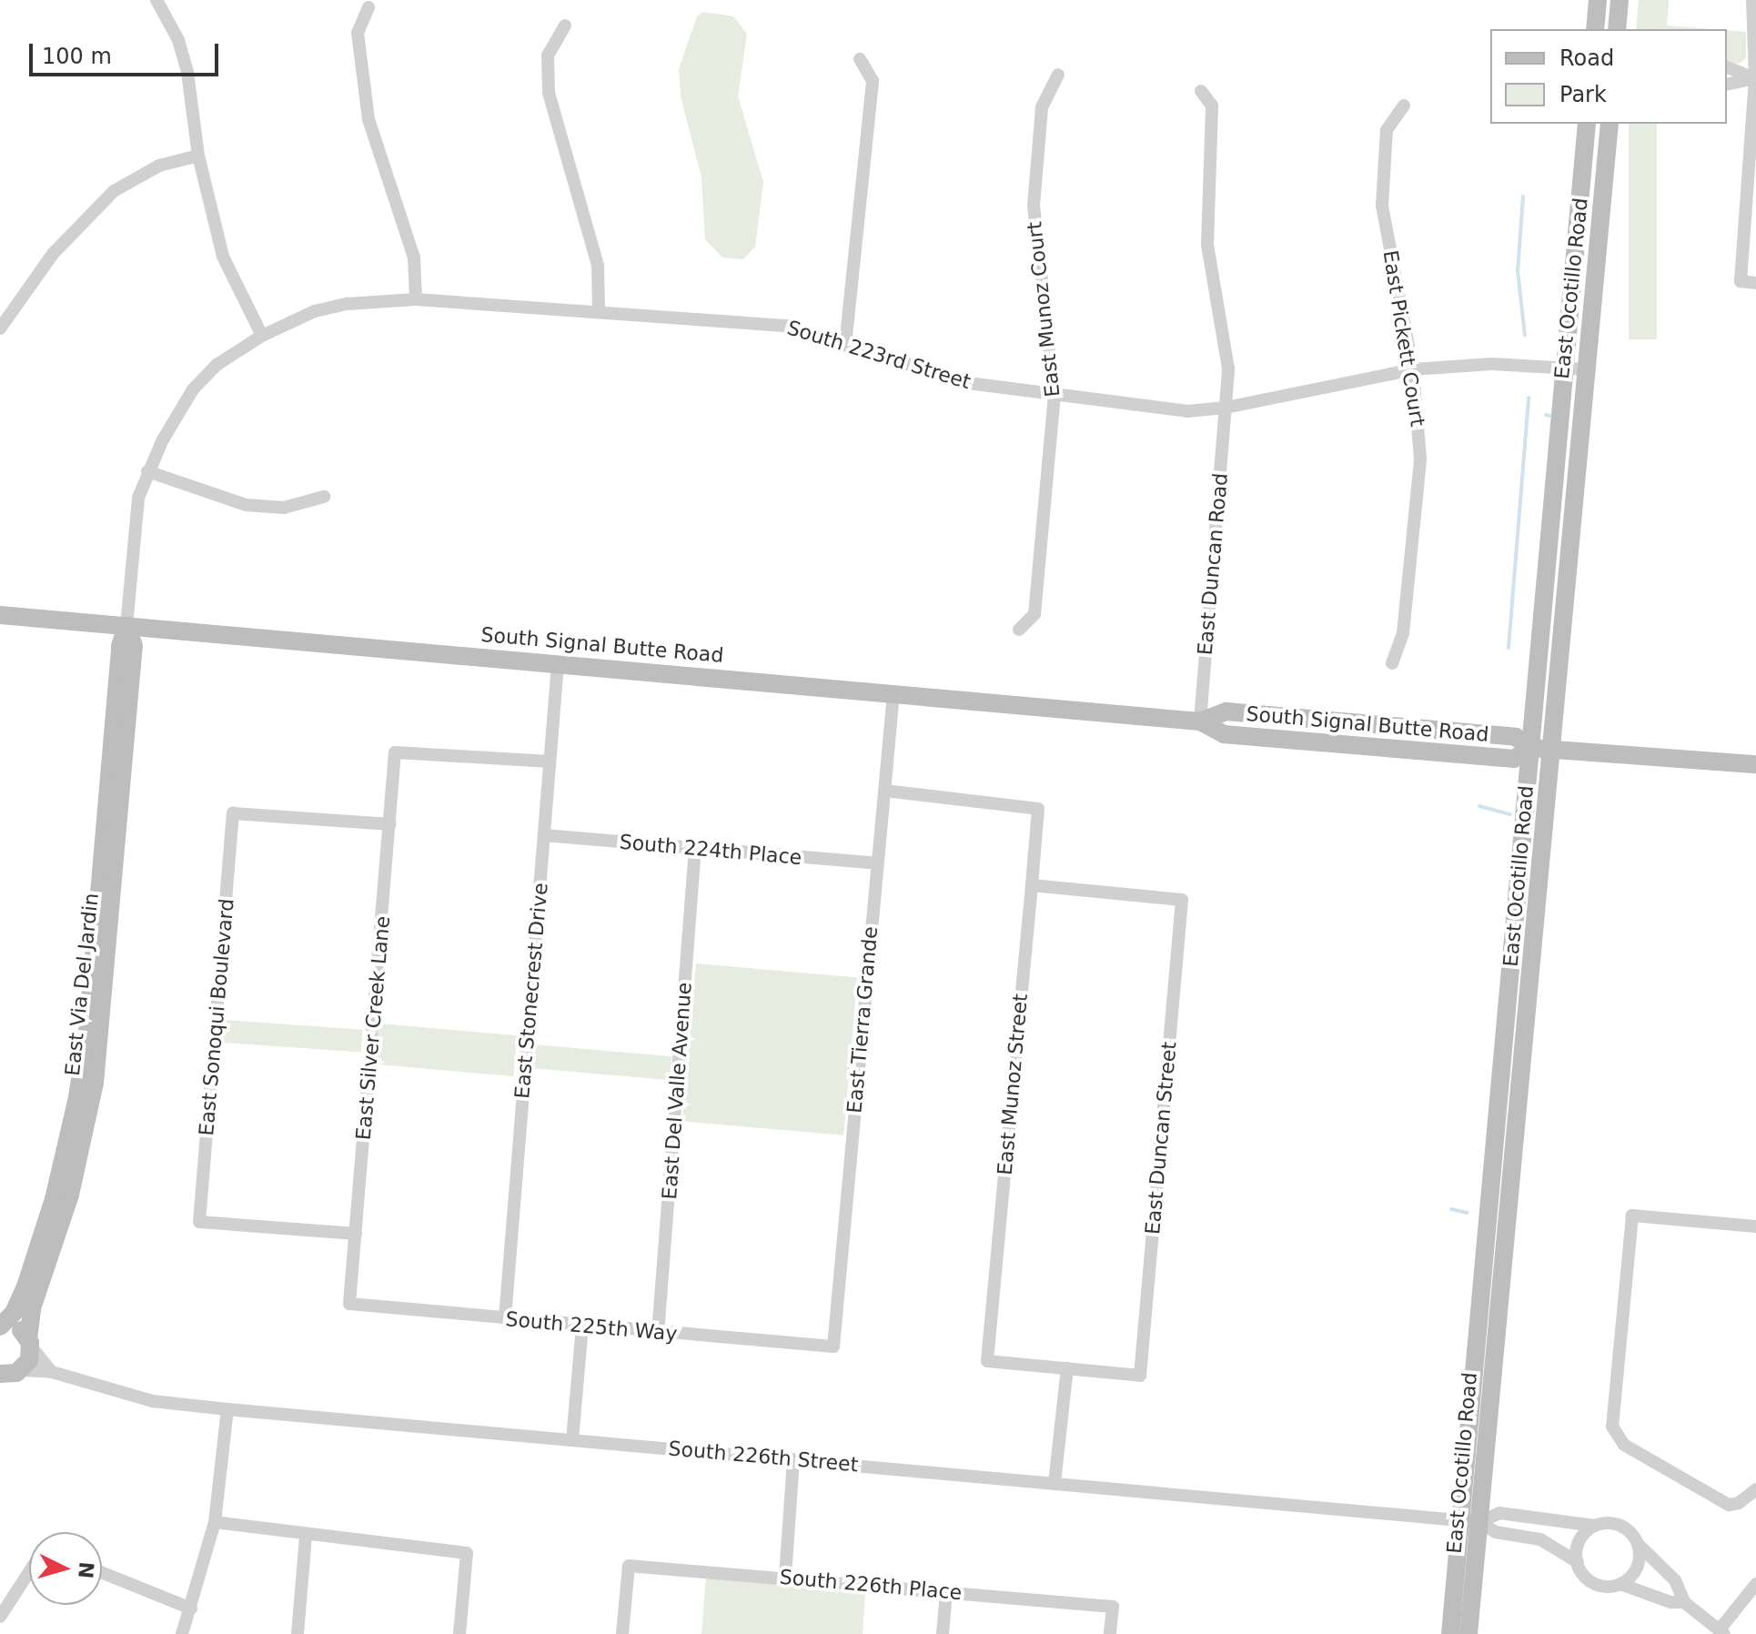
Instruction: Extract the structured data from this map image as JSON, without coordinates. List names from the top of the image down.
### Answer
{
  "streets": {
    "street": [
      "East Ocotillo Road",
      "East Munoz Court",
      "East Pickett Court",
      "South 223rd Street",
      "East Duncan Road",
      "South Signal Butte Road",
      "South 224th Place",
      "East Via Del Jardin",
      "East Stonecrest Drive",
      "East Sonoqui Boulevard",
      "East Tierra Grande",
      "East Silver Creek Lane",
      "East Munoz Street",
      "East Del Valle Avenue",
      "East Duncan Street",
      "South 225th Way",
      "South 226th Street",
      "South 226th Place"
    ]
  },
  "crossings": [
    ["East Ocotillo Road", "South 223rd Street"],
    ["East Ocotillo Road", "South Signal Butte Road"],
    ["East Ocotillo Road", "South 226th Street"],
    ["East Munoz Court", "South 223rd Street"],
    ["East Pickett Court", "South 223rd Street"],
    ["South 223rd Street", "East Duncan Road"],
    ["South 223rd Street", "East Via Del Jardin"],
    ["East Duncan Road", "South Signal Butte Road"],
    ["South Signal Butte Road", "East Via Del Jardin"],
    ["South Signal Butte Road", "East Stonecrest Drive"],
    ["South Signal Butte Road", "East Tierra Grande"],
    ["South 224th Place", "East Stonecrest Drive"],
    ["South 224th Place", "East Tierra Grande"],
    ["South 224th Place", "East Del Valle Avenue"],
    ["East Via Del Jardin", "South 226th Street"],
    ["East Stonecrest Drive", "East Silver Creek Lane"],
    ["East Stonecrest Drive", "South 225th Way"],
    ["East Sonoqui Boulevard", "East Silver Creek Lane"],
    ["East Tierra Grande", "East Munoz Street"],
    ["East Tierra Grande", "South 225th Way"],
    ["East Silver Creek Lane", "South 225th Way"],
    ["East Munoz Street", "East Duncan Street"],
    ["East Del Valle Avenue", "South 225th Way"]
  ],
  "legend": ["Road", "Park"],
  "scale_bar": "100 m",
  "north": "right"
}
